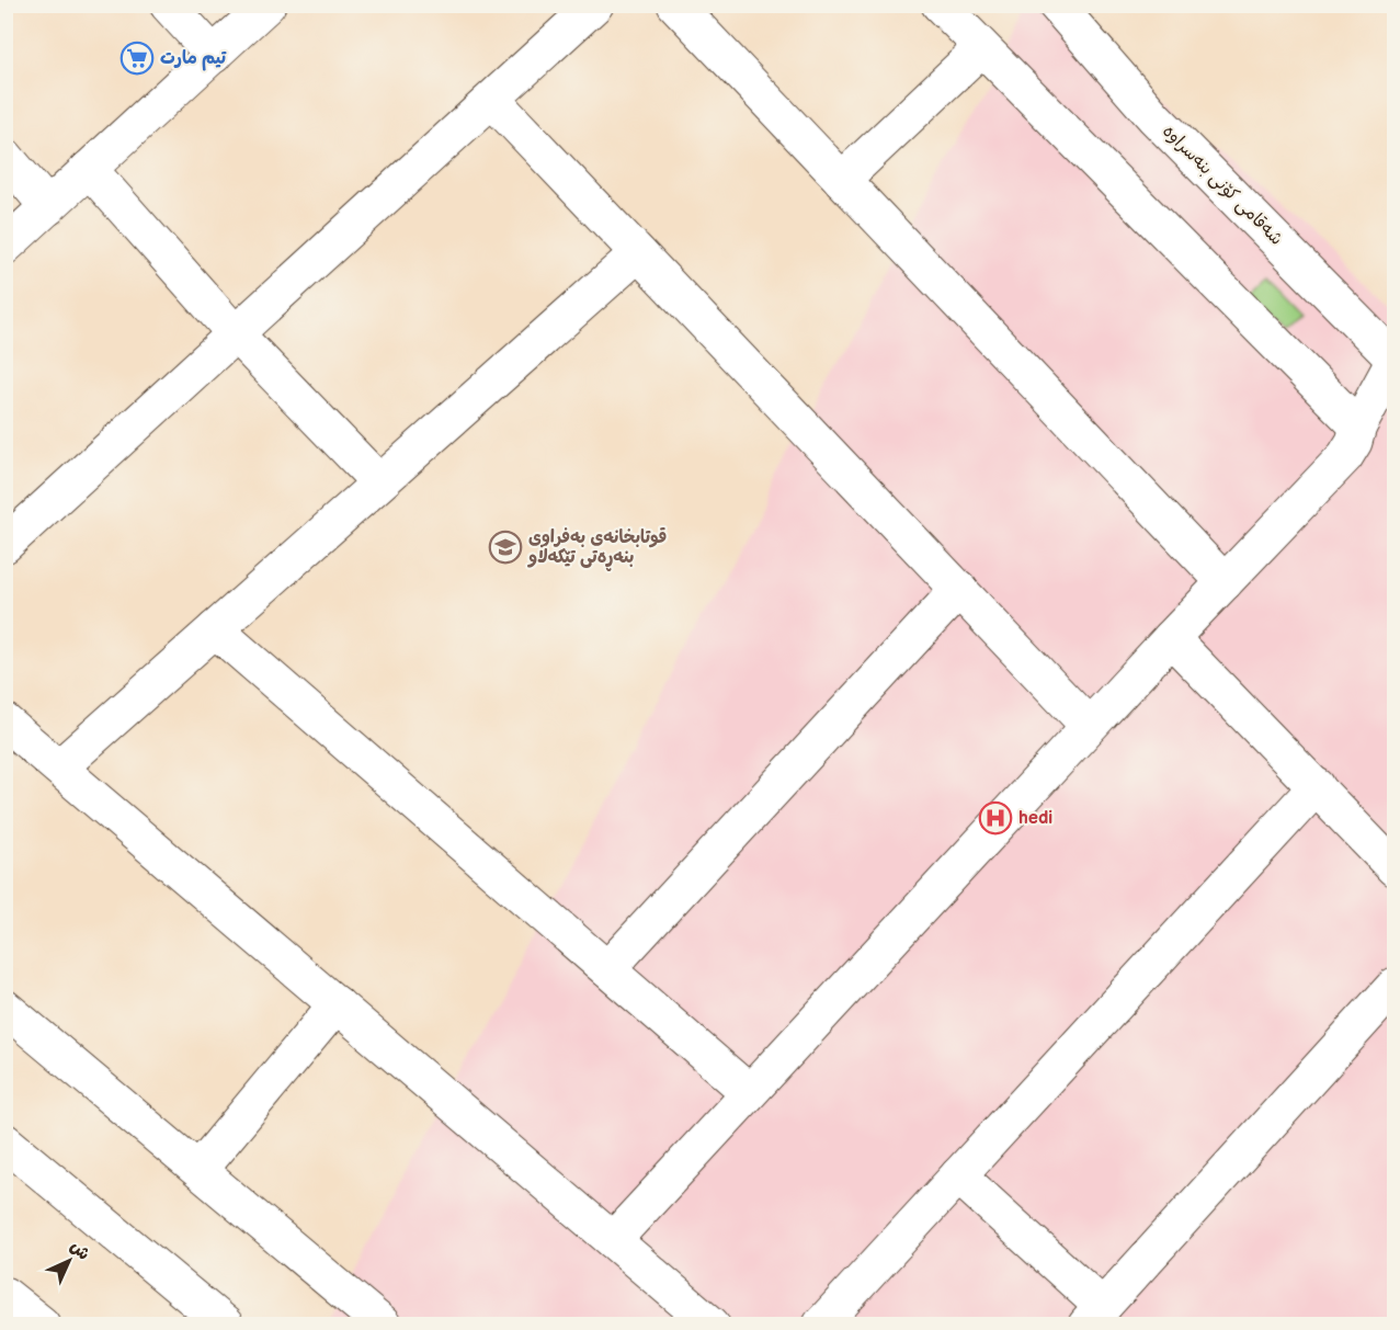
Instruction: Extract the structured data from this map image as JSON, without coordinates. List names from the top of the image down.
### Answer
{
  "streets": {
    "street": ["شەقامی کۆنی بنەسراوە"]
  },
  "places": {
    "supermarket": ["تيم مارت"],
    "school or university": ["قوتابخانەی بەفراوی بنەڕەتی تێکەلاو"],
    "hospital": ["hedi"]
  },
  "north": "top right"
}
